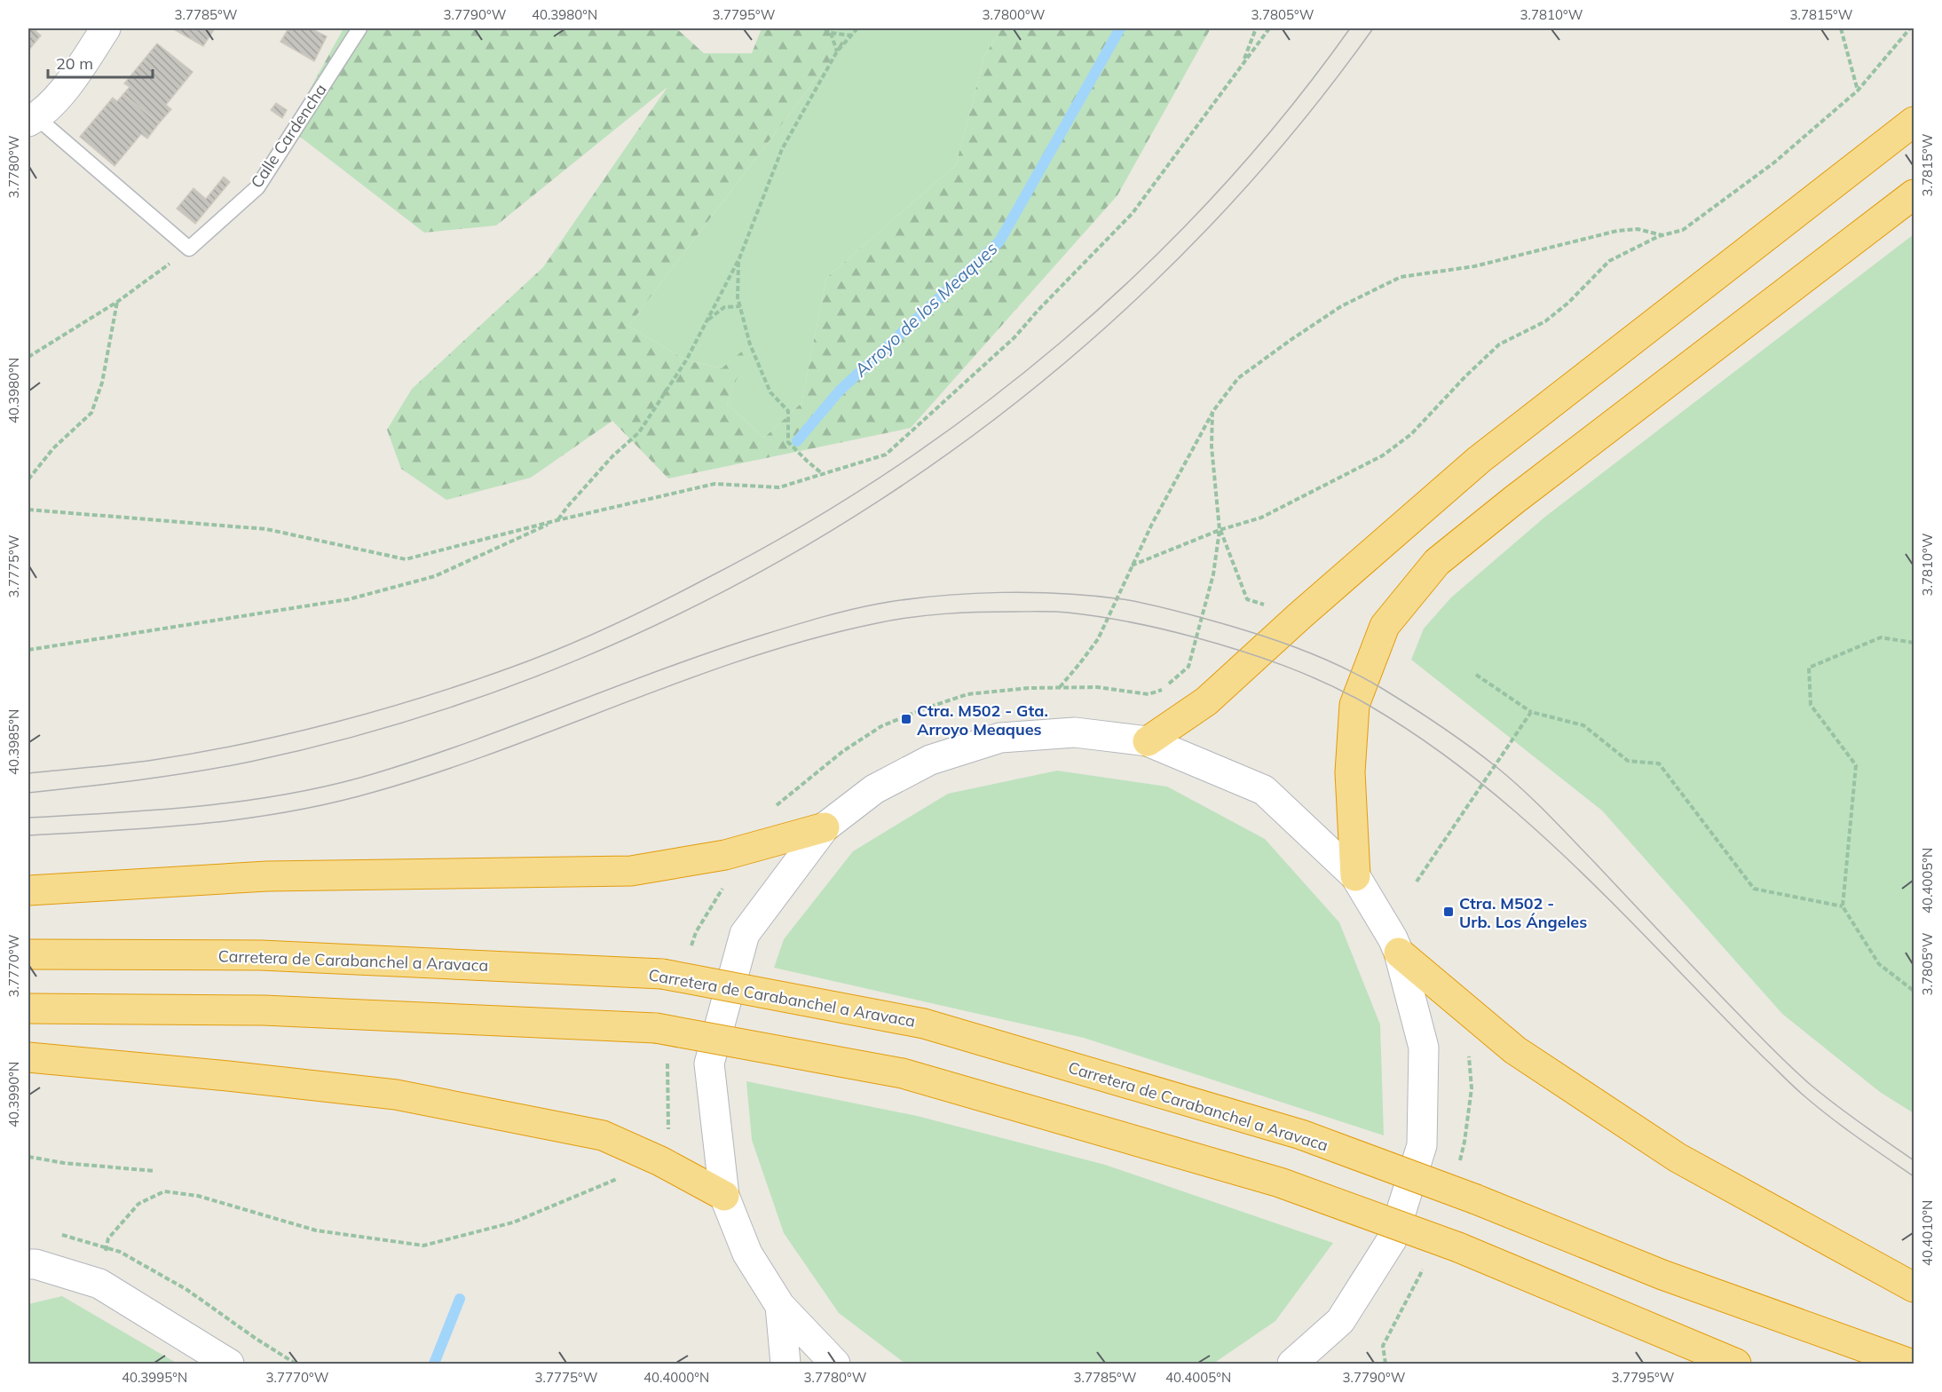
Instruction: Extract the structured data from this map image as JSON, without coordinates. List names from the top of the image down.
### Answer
{
  "streets": {
    "highway": ["Carretera de Carabanchel a Aravaca"],
    "lane": ["Calle Cardencha"]
  },
  "water": ["Arroyo de los Meaques"],
  "places": {
    "transit": ["Ctra. M502 - Gta. Arroyo Meaques", "Ctra. M502 - Urb. Los Ángeles"]
  },
  "scale_bar": "20 m",
  "coordinates": [
    "3.7785°W",
    "3.7790°W",
    "40.3980°N",
    "3.7795°W",
    "3.7800°W",
    "3.7805°W",
    "3.7810°W",
    "3.7815°W",
    "3.7780°W",
    "3.7775°W",
    "40.3985°N",
    "40.4005°N",
    "3.7770°W",
    "40.3990°N",
    "40.4010°N",
    "40.3995°N",
    "40.4000°N"
  ]
}
